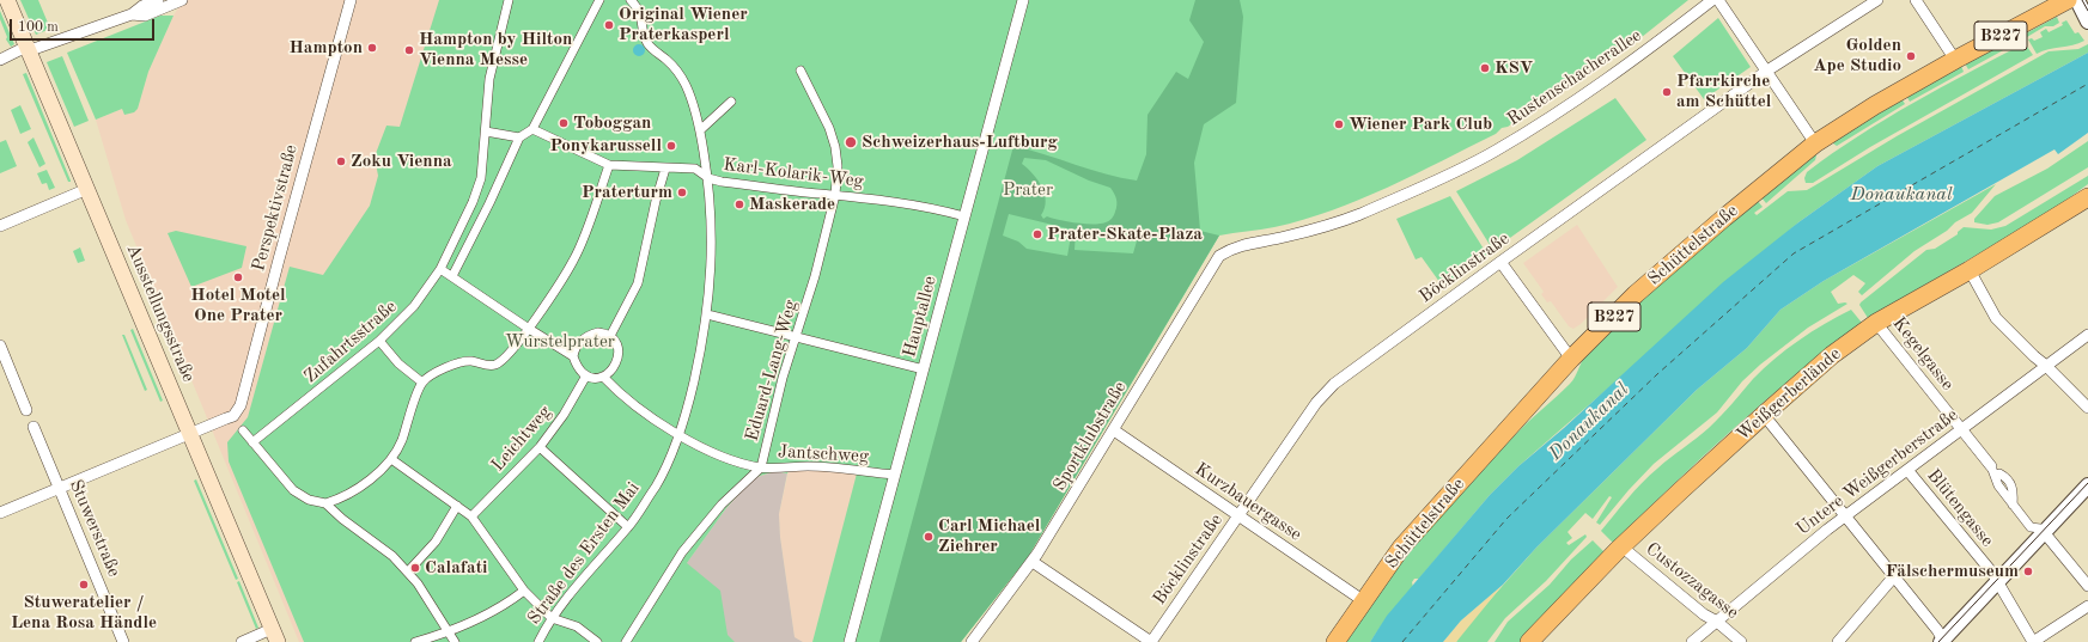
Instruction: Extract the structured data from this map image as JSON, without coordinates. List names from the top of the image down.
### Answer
{
  "streets": {
    "main road": [
      "B227",
      "Schüttelstraße",
      "Ausstellungsstraße",
      "Weißgerberlände"
    ],
    "street": [
      "Rustenschacherallee",
      "Karl-Kolarik-Weg",
      "Perspektivstraße",
      "Böcklinstraße",
      "Hauptallee",
      "Zufahrtsstraße",
      "Kegelgasse",
      "Eduard-Lang-Weg",
      "Sportklubstraße",
      "Leichtweg",
      "Jantschweg",
      "Untere Weißgerberstraße",
      "Kurzbauergasse",
      "Blütengasse",
      "Stuwerstraße",
      "Straße des Ersten Mai",
      "Custozzagasse"
    ]
  },
  "crossings": [
    ["Rustenschacherallee", "Sportklubstraße"],
    ["Karl-Kolarik-Weg", "Hauptallee"],
    ["Karl-Kolarik-Weg", "Eduard-Lang-Weg"],
    ["Karl-Kolarik-Weg", "Straße des Ersten Mai"],
    ["Perspektivstraße", "Ausstellungsstraße"],
    ["Schüttelstraße", "Kurzbauergasse"],
    ["Böcklinstraße", "Kurzbauergasse"],
    ["Hauptallee", "Jantschweg"],
    ["Kegelgasse", "Weißgerberlände"],
    ["Kegelgasse", "Untere Weißgerberstraße"],
    ["Eduard-Lang-Weg", "Jantschweg"],
    ["Weißgerberlände", "Custozzagasse"],
    ["Sportklubstraße", "Kurzbauergasse"],
    ["Leichtweg", "Jantschweg"],
    ["Jantschweg", "Straße des Ersten Mai"],
    ["Untere Weißgerberstraße", "Blütengasse"],
    ["Untere Weißgerberstraße", "Custozzagasse"]
  ],
  "water": ["Donaukanal"],
  "parks": ["Prater", "Wurstelprater"],
  "places": [
    "Original Wiener Praterkasperl",
    "Hampton",
    "Hampton by Hilton Vienna Messe",
    "Golden Ape Studio",
    "KSV",
    "Pfarrkirche am Schüttel",
    "Toboggan",
    "Wiener Park Club",
    "Schweizerhaus-Luftburg",
    "Ponykarussell",
    "Zoku Vienna",
    "Praterturm",
    "Maskerade",
    "Prater-Skate-Plaza",
    "Hotel Motel One Prater",
    "Carl Michael Ziehrer",
    "Calafati",
    "Fälschermuseum",
    "Stuweratelier / Lena Rosa Händle"
  ],
  "scale_bar": "100 m"
}
